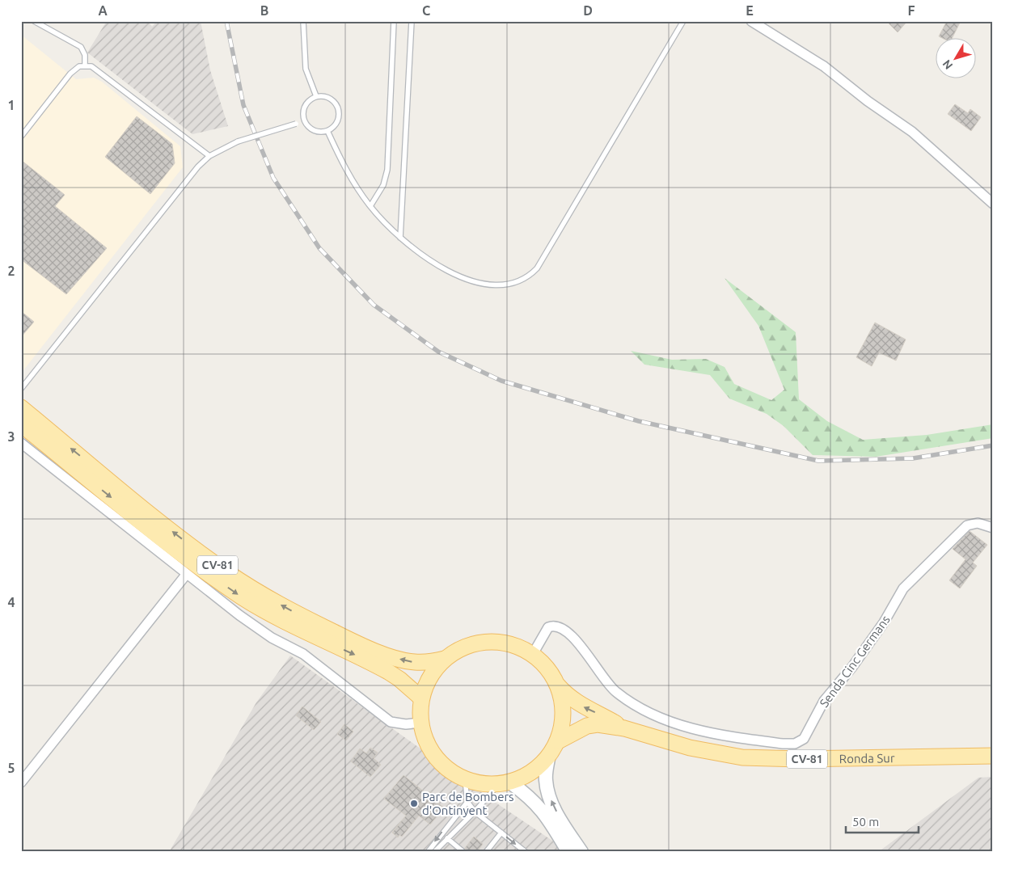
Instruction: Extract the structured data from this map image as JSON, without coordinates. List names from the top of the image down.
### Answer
{
  "streets": {
    "main road": ["CV-81", "Ronda Sur"],
    "street": ["Senda Cinc Germans"]
  },
  "crossings": [
    ["CV-81", "Senda Cinc Germans"],
    ["CV-81", "Ronda Sur"],
    ["Senda Cinc Germans", "Ronda Sur"]
  ],
  "places": ["Parc de Bombers d'Ontinyent"],
  "scale_bar": "50 m",
  "north": "bottom left",
  "grid": {
    "columns": [
      "A",
      "B",
      "C",
      "D",
      "E",
      "F"
    ],
    "rows": [
      "1",
      "2",
      "3",
      "4",
      "5"
    ]
  }
}
